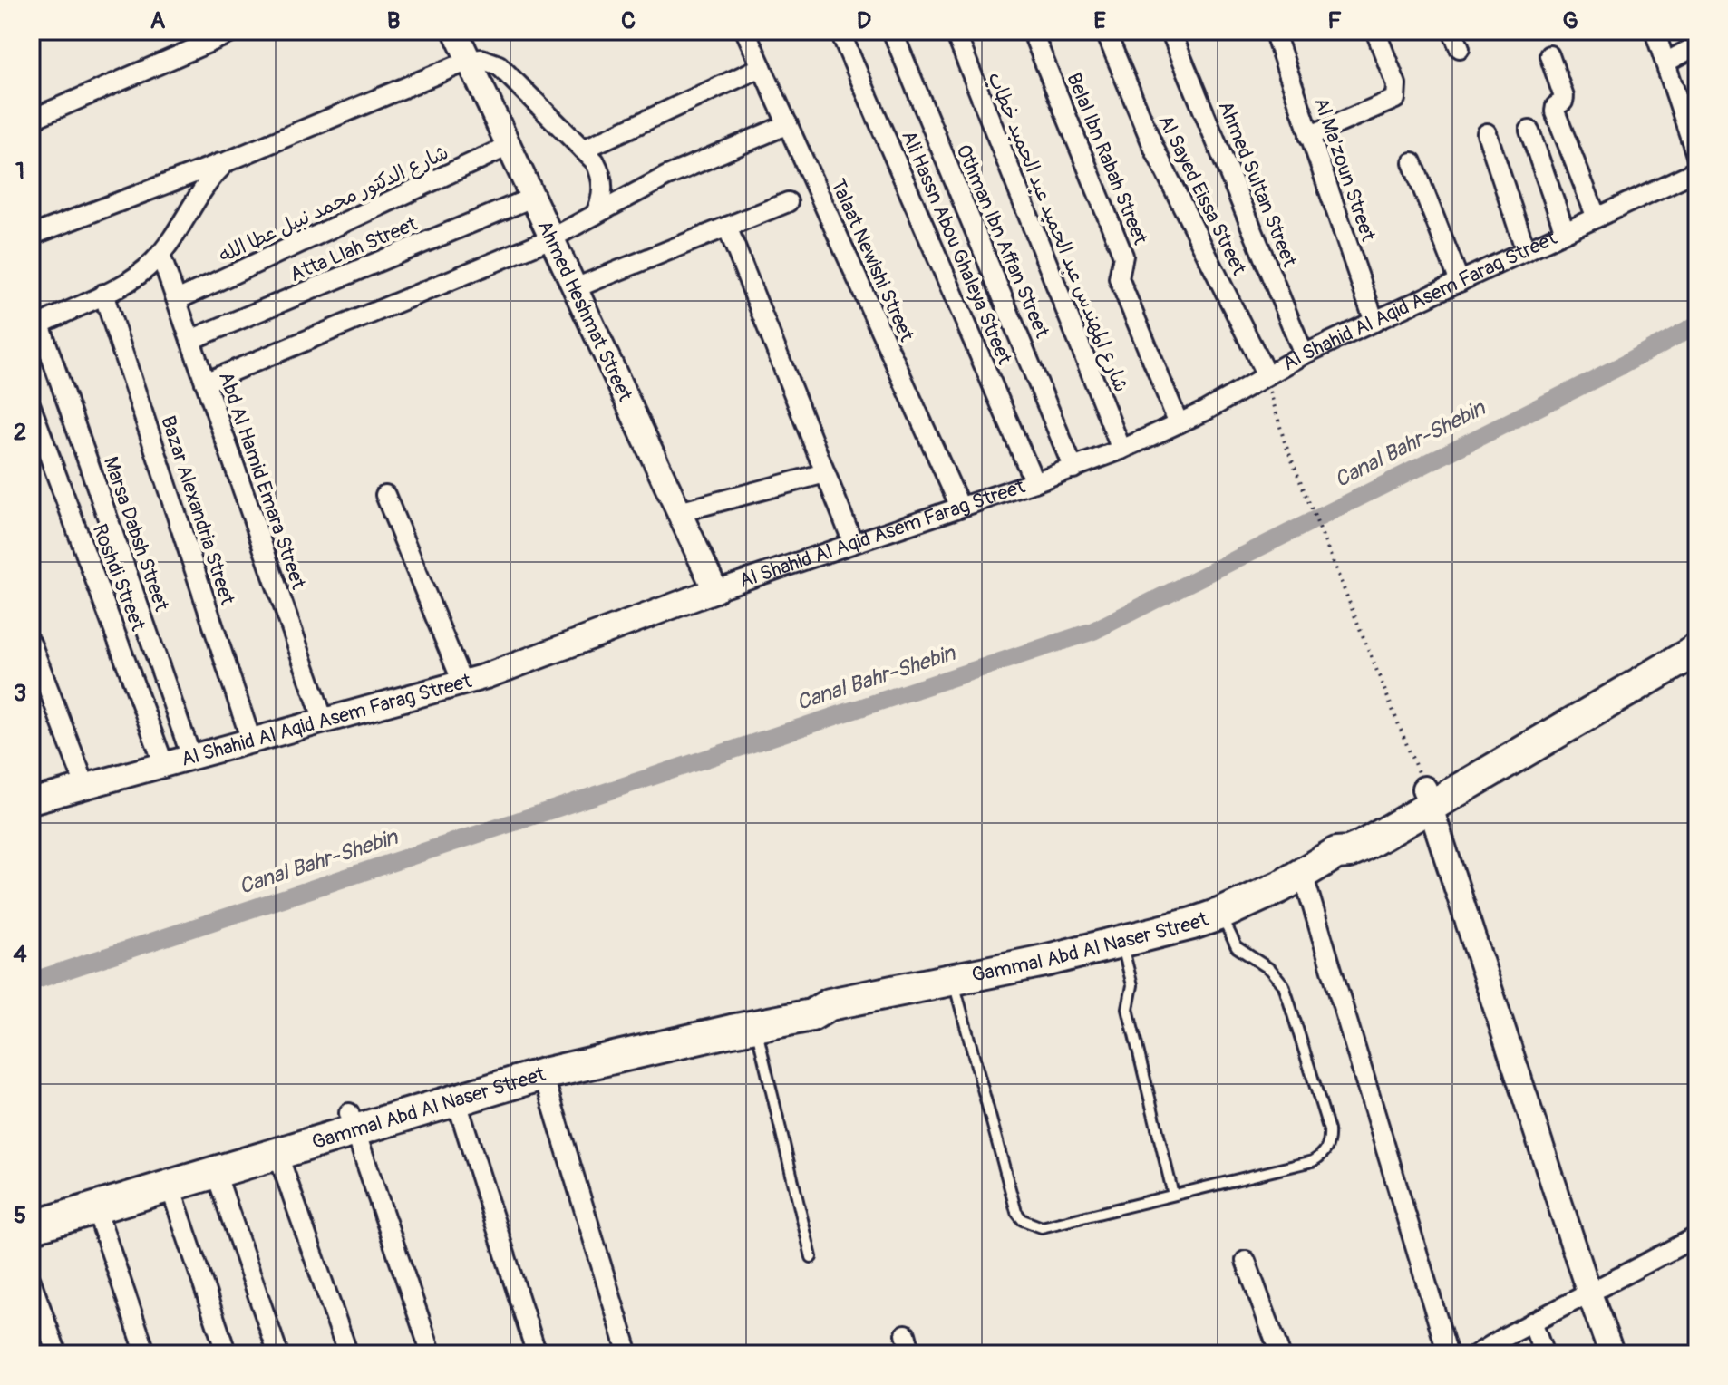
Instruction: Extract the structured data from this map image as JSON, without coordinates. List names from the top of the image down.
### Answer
{
  "streets": {
    "main road": ["Gammal Abd Al Naser Street"],
    "street": [
      "Belal Ibn Rabah Street",
      "Al Ma'zoun Street",
      "Ahmed Sultan Street",
      "Al Sayed Eissa Street",
      "شارع الدكتور محمد نبيل عطا الله",
      "شارع المهندس عبد الحميد عبد الحميد خطاب",
      "Othman Ibn Affan Street",
      "Ali Hassn Abou Ghaleya Street",
      "Atta Llah Street",
      "Talaat Newishi Street",
      "Al Shahid Al Aqid Asem Farag Street",
      "Ahmed Heshmat Street",
      "Abd Al Hamid Emara Street",
      "Bazar Alexandria Street",
      "Marsa Dabsh Street",
      "Roshdi Street"
    ]
  },
  "crossings": [
    ["Belal Ibn Rabah Street", "Al Shahid Al Aqid Asem Farag Street"],
    ["Al Ma'zoun Street", "Al Shahid Al Aqid Asem Farag Street"],
    ["Ahmed Sultan Street", "Al Shahid Al Aqid Asem Farag Street"],
    ["Al Sayed Eissa Street", "Al Shahid Al Aqid Asem Farag Street"],
    ["شارع الدكتور محمد نبيل عطا الله", "Ahmed Heshmat Street"],
    ["شارع الدكتور محمد نبيل عطا الله", "Abd Al Hamid Emara Street"],
    ["شارع المهندس عبد الحميد عبد الحميد خطاب", "Al Shahid Al Aqid Asem Farag Street"],
    ["Othman Ibn Affan Street", "Al Shahid Al Aqid Asem Farag Street"],
    ["Ali Hassn Abou Ghaleya Street", "Al Shahid Al Aqid Asem Farag Street"],
    ["Atta Llah Street", "Ahmed Heshmat Street"],
    ["Atta Llah Street", "Abd Al Hamid Emara Street"],
    ["Talaat Newishi Street", "Al Shahid Al Aqid Asem Farag Street"],
    ["Al Shahid Al Aqid Asem Farag Street", "Ahmed Heshmat Street"],
    ["Al Shahid Al Aqid Asem Farag Street", "Abd Al Hamid Emara Street"],
    ["Al Shahid Al Aqid Asem Farag Street", "Bazar Alexandria Street"],
    ["Al Shahid Al Aqid Asem Farag Street", "Marsa Dabsh Street"],
    ["Al Shahid Al Aqid Asem Farag Street", "Roshdi Street"]
  ],
  "water": ["Canal Bahr-Shebin"],
  "grid": {
    "columns": [
      "A",
      "B",
      "C",
      "D",
      "E",
      "F",
      "G"
    ],
    "rows": [
      "1",
      "2",
      "3",
      "4",
      "5"
    ]
  }
}
